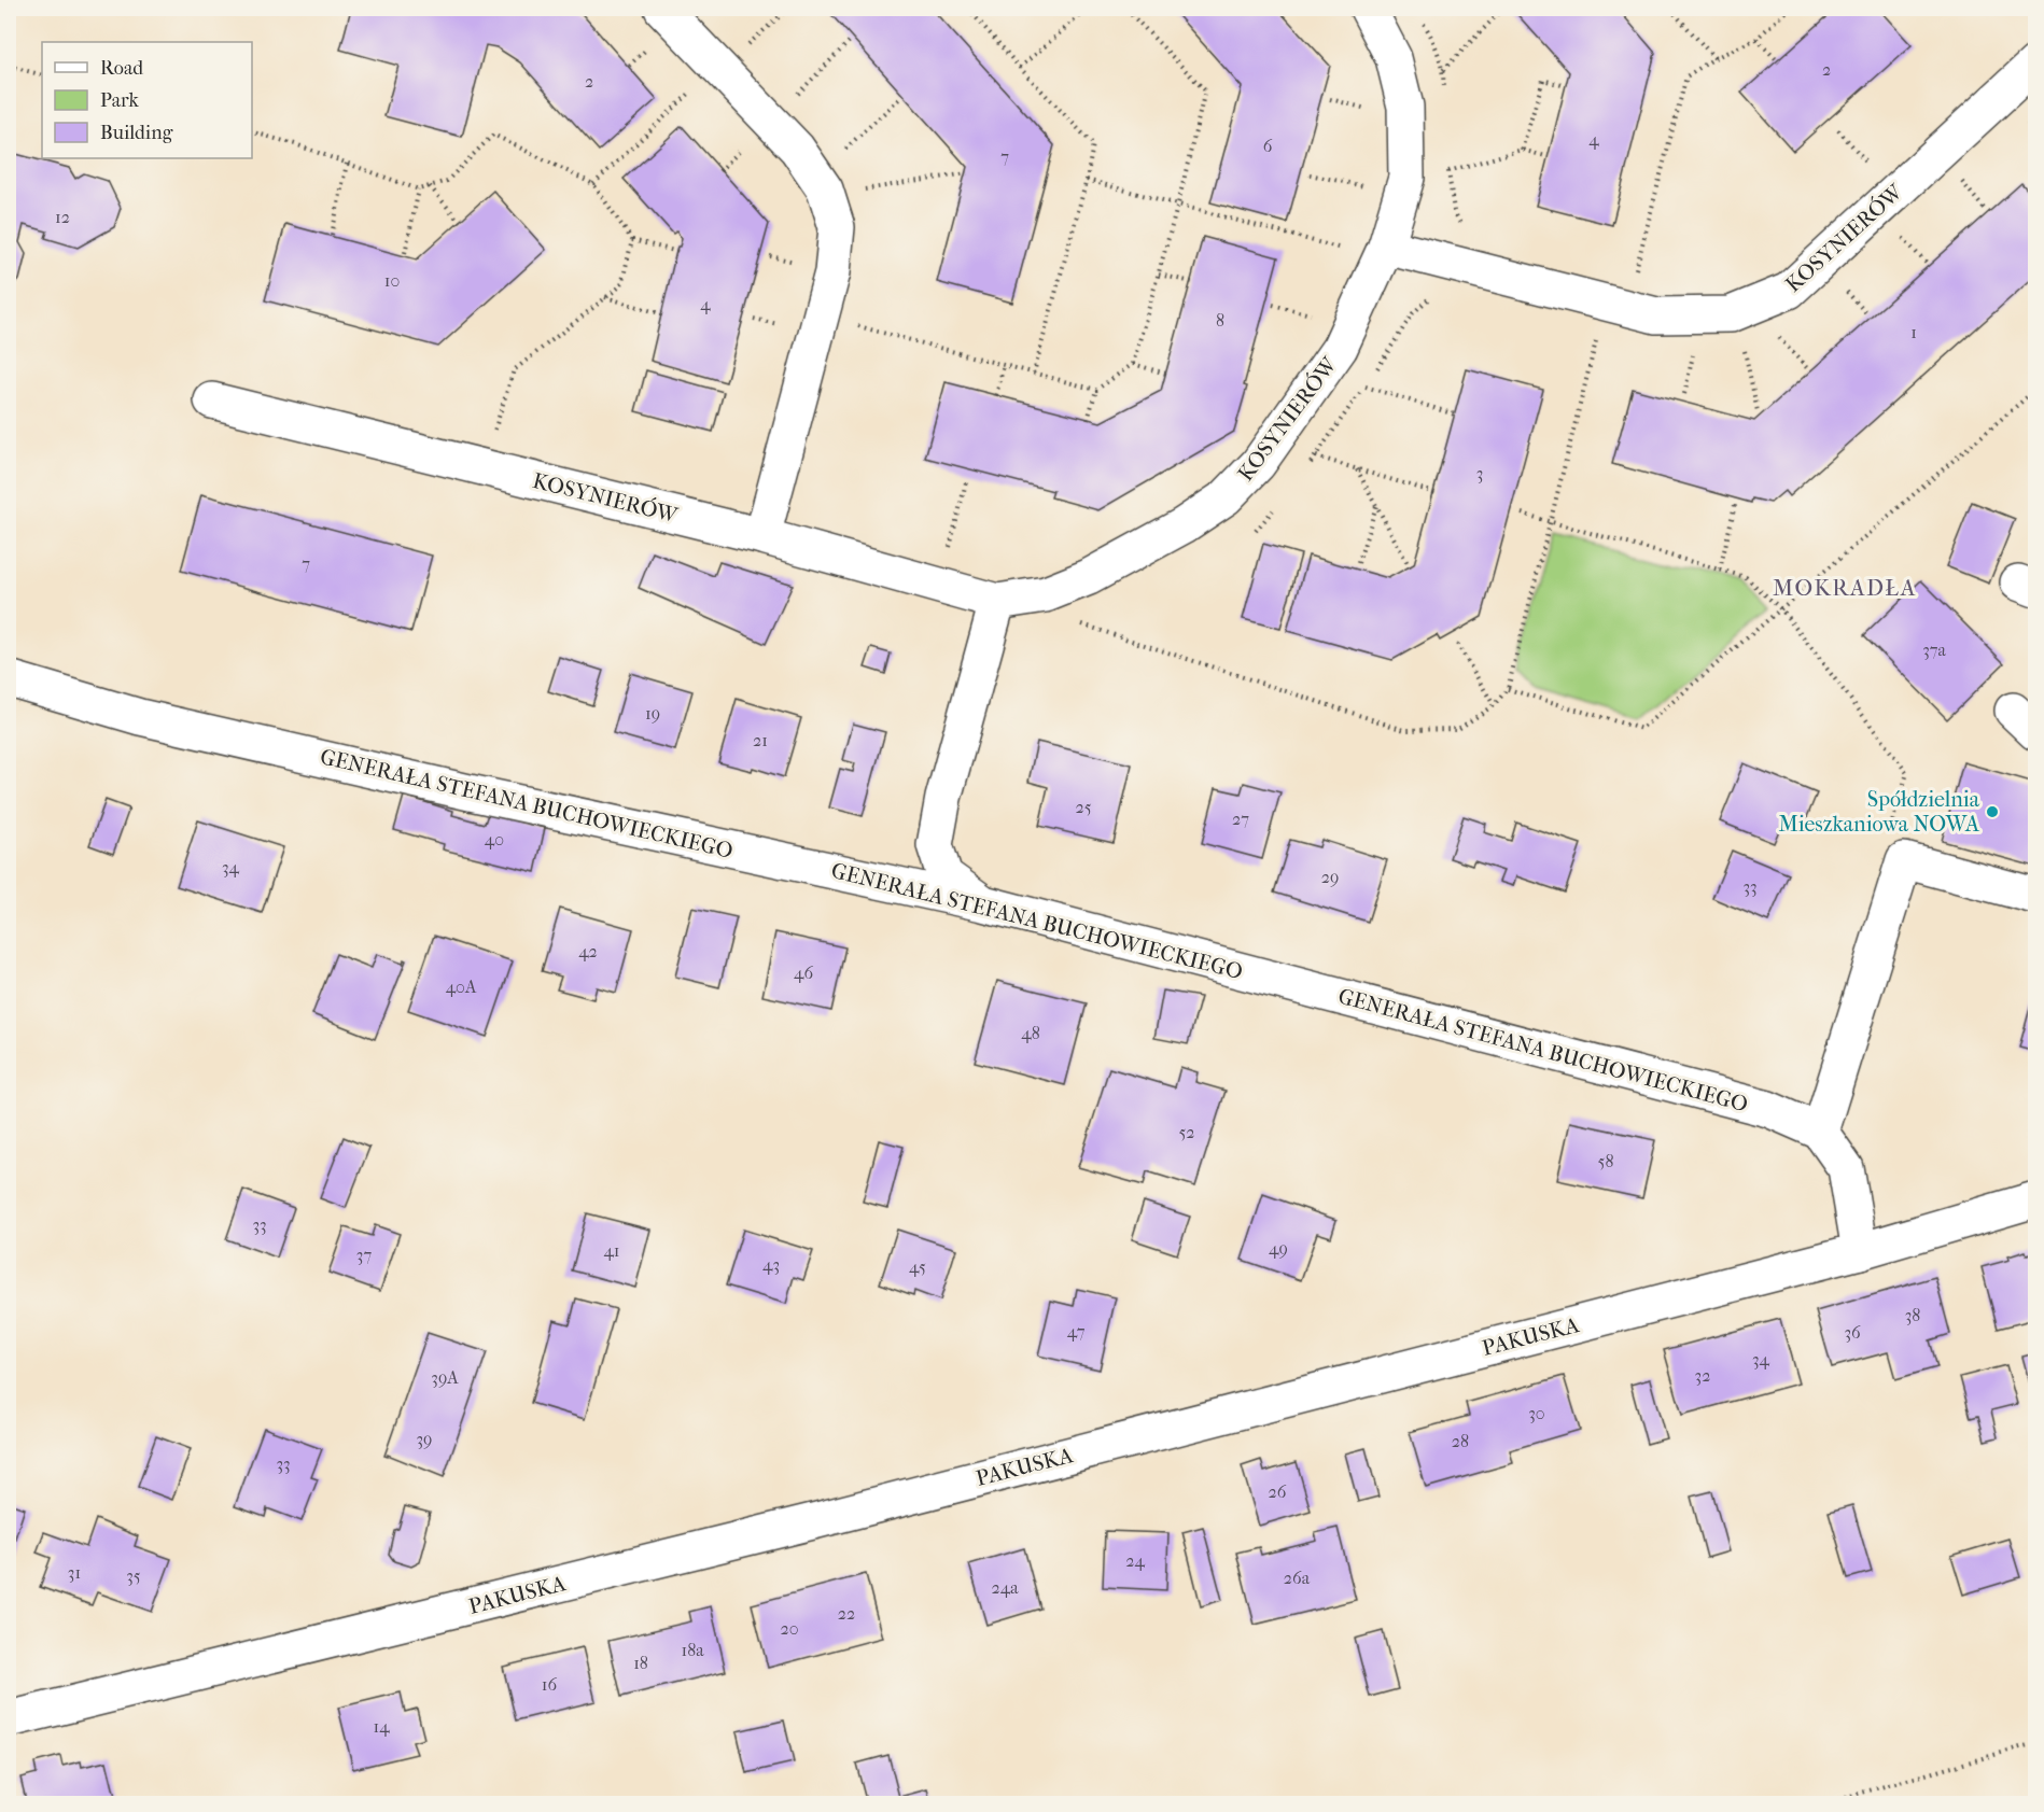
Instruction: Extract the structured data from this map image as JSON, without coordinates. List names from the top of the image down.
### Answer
{
  "streets": {
    "street": ["KOSYNIERÓW", "GENERAŁA STEFANA BUCHOWIECKIEGO", "PAKUSKA"]
  },
  "districts": ["MOKRADŁA"],
  "places": ["Spółdzielnia Mieszkaniowa NOWA"],
  "house_numbers": [
    "2",
    "2",
    "4",
    "6",
    "7",
    "12",
    "10",
    "4",
    "8",
    "1",
    "3",
    "7",
    "37a",
    "19",
    "21",
    "25",
    "27",
    "40",
    "34",
    "29",
    "33",
    "42",
    "46",
    "40A",
    "48",
    "52",
    "58",
    "33",
    "49",
    "41",
    "37",
    "43",
    "45",
    "38",
    "47",
    "36",
    "34",
    "32",
    "39A",
    "30",
    "39",
    "28",
    "33",
    "26",
    "24",
    "31",
    "35",
    "26a",
    "24a",
    "22",
    "20",
    "18a",
    "18",
    "16",
    "14"
  ],
  "legend": ["Road", "Park", "Building"]
}
